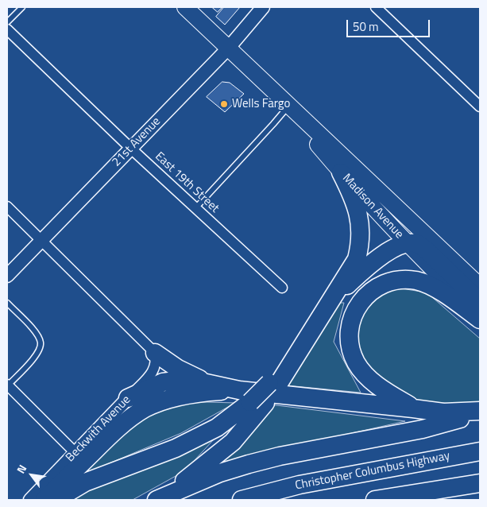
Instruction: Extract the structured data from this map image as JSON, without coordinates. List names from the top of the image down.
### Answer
{
  "streets": {
    "highway": ["Christopher Columbus Highway"],
    "main road": ["Madison Avenue"],
    "street": ["21st Avenue", "East 19th Street", "Beckwith Avenue"]
  },
  "crossings": [
    ["21st Avenue", "East 19th Street"],
    ["21st Avenue", "Madison Avenue"]
  ],
  "places": ["Wells Fargo"],
  "scale_bar": "50 m",
  "north": "top left"
}
